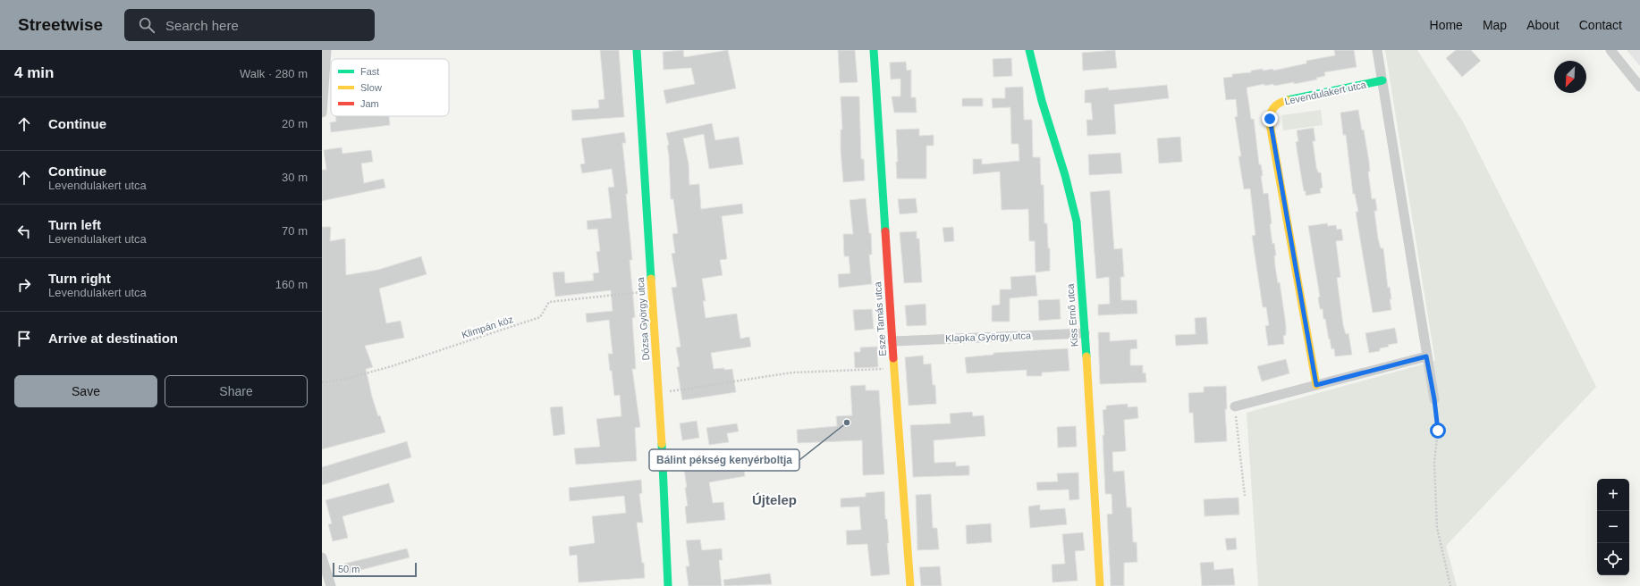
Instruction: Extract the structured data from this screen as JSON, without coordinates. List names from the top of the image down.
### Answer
{
  "streets": {
    "street": [
      "Levendulakert utca",
      "Kiss Ernő utca",
      "Dózsa György utca",
      "Esze Tamás utca",
      "Klapka György utca"
    ],
    "path": ["Klimpán köz"]
  },
  "crossings": [
    ["Kiss Ernő utca", "Klapka György utca"],
    ["Dózsa György utca", "Klimpán köz"],
    ["Esze Tamás utca", "Klapka György utca"]
  ],
  "districts": ["Újtelep"],
  "places": ["Bálint pékség kenyérboltja"],
  "legend": ["Fast", "Slow", "Jam"],
  "scale_bar": "50 m",
  "north": "bottom left",
  "page": {
    "header": "Streetwise",
    "search": "Search here",
    "nav": [
      "Home",
      "Map",
      "About",
      "Contact"
    ],
    "heading": ["4 min", "Walk · 280 m"],
    "list": [
      ["Continue", "20 m"],
      ["Continue", "Levendulakert utca", "30 m"],
      ["Turn left", "Levendulakert utca", "70 m"],
      ["Turn right", "Levendulakert utca", "160 m"],
      "Arrive at destination"
    ],
    "buttons": ["Save", "Share"],
    "map_buttons": ["+", "−"],
    "scale": "50 m"
  }
}
